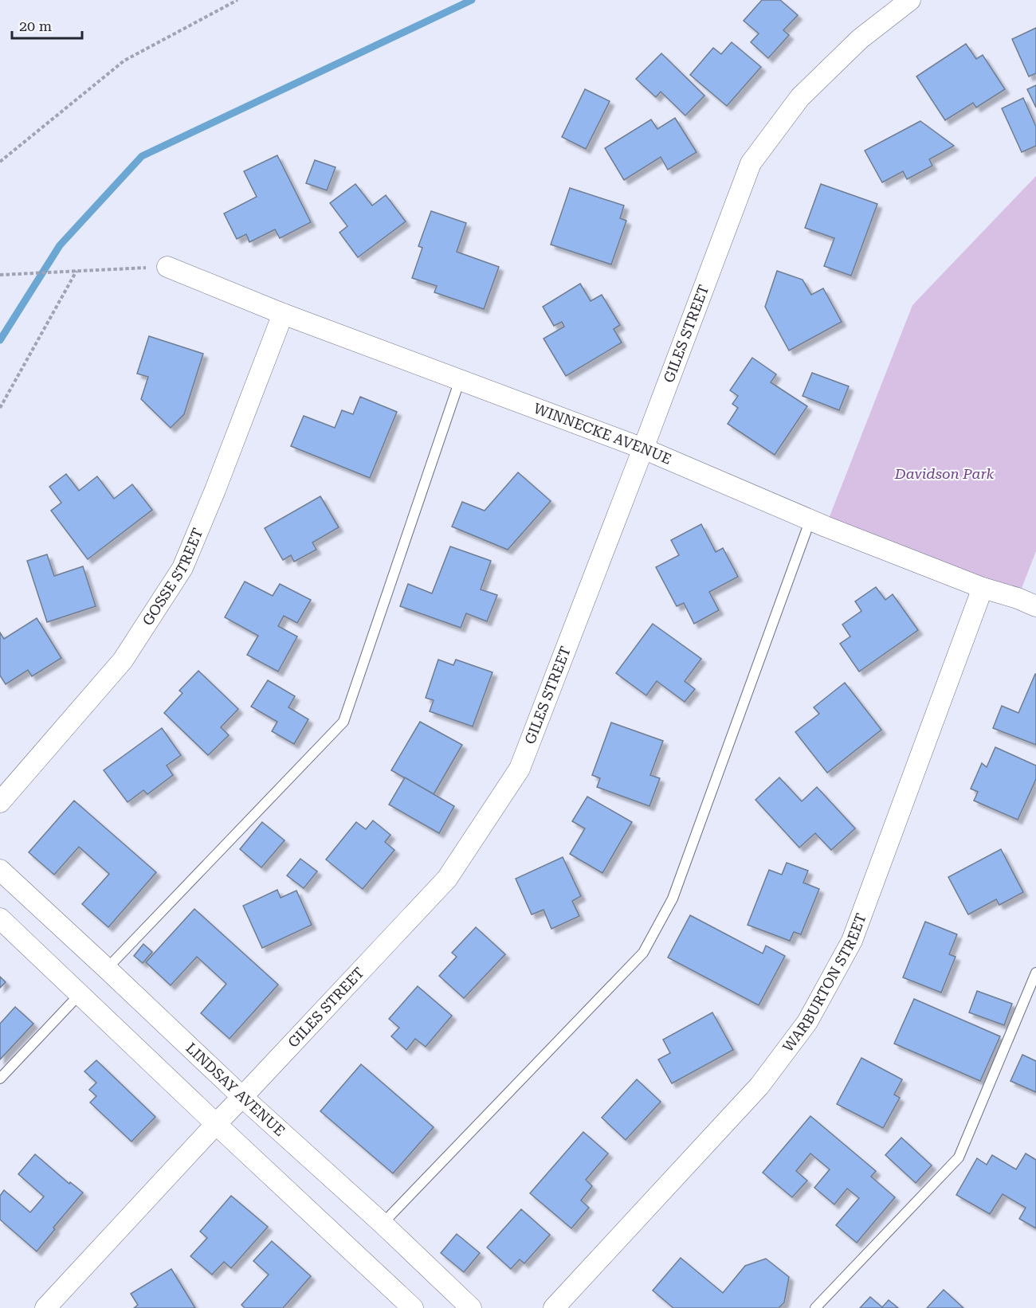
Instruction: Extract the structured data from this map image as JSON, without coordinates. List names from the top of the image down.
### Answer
{
  "streets": {
    "street": [
      "GILES STREET",
      "WINNECKE AVENUE",
      "GOSSE STREET",
      "WARBURTON STREET",
      "LINDSAY AVENUE"
    ]
  },
  "crossings": [
    ["GILES STREET", "WINNECKE AVENUE"],
    ["GILES STREET", "LINDSAY AVENUE"],
    ["WINNECKE AVENUE", "GOSSE STREET"],
    ["WINNECKE AVENUE", "WARBURTON STREET"]
  ],
  "parks": ["Davidson Park"],
  "scale_bar": "20 m"
}
